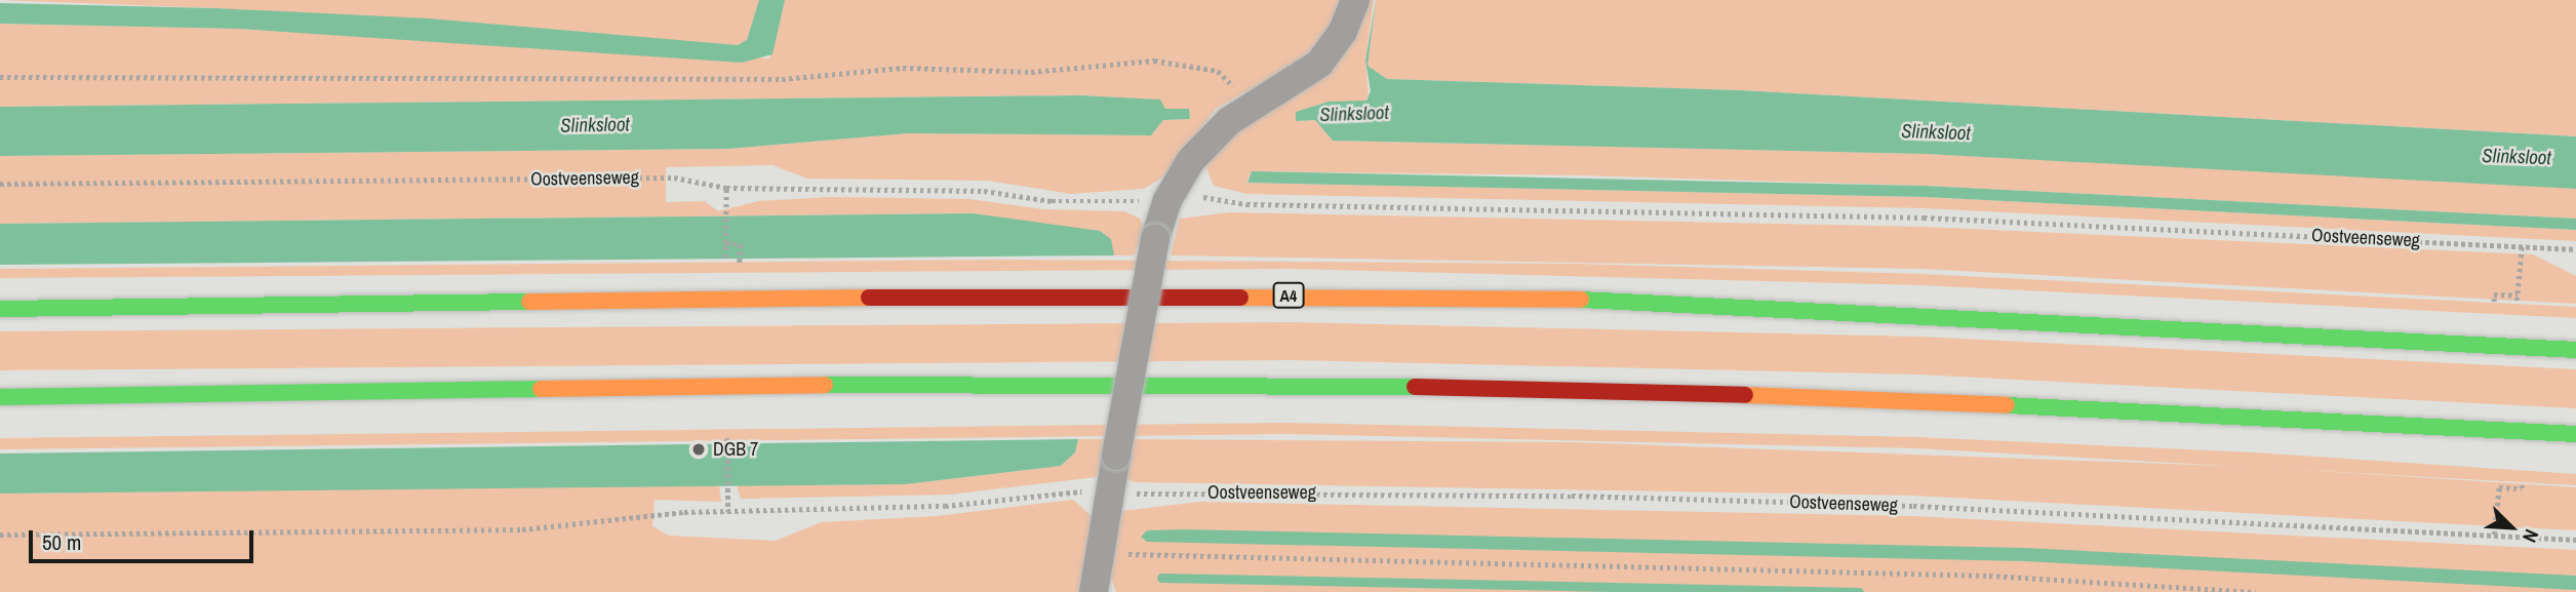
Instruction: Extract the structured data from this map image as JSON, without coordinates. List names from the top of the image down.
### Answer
{
  "streets": {
    "highway": ["A4"],
    "path": ["Oostveenseweg"]
  },
  "water": ["Slinksloot"],
  "places": ["DGB 7"],
  "scale_bar": "50 m",
  "north": "bottom right"
}
